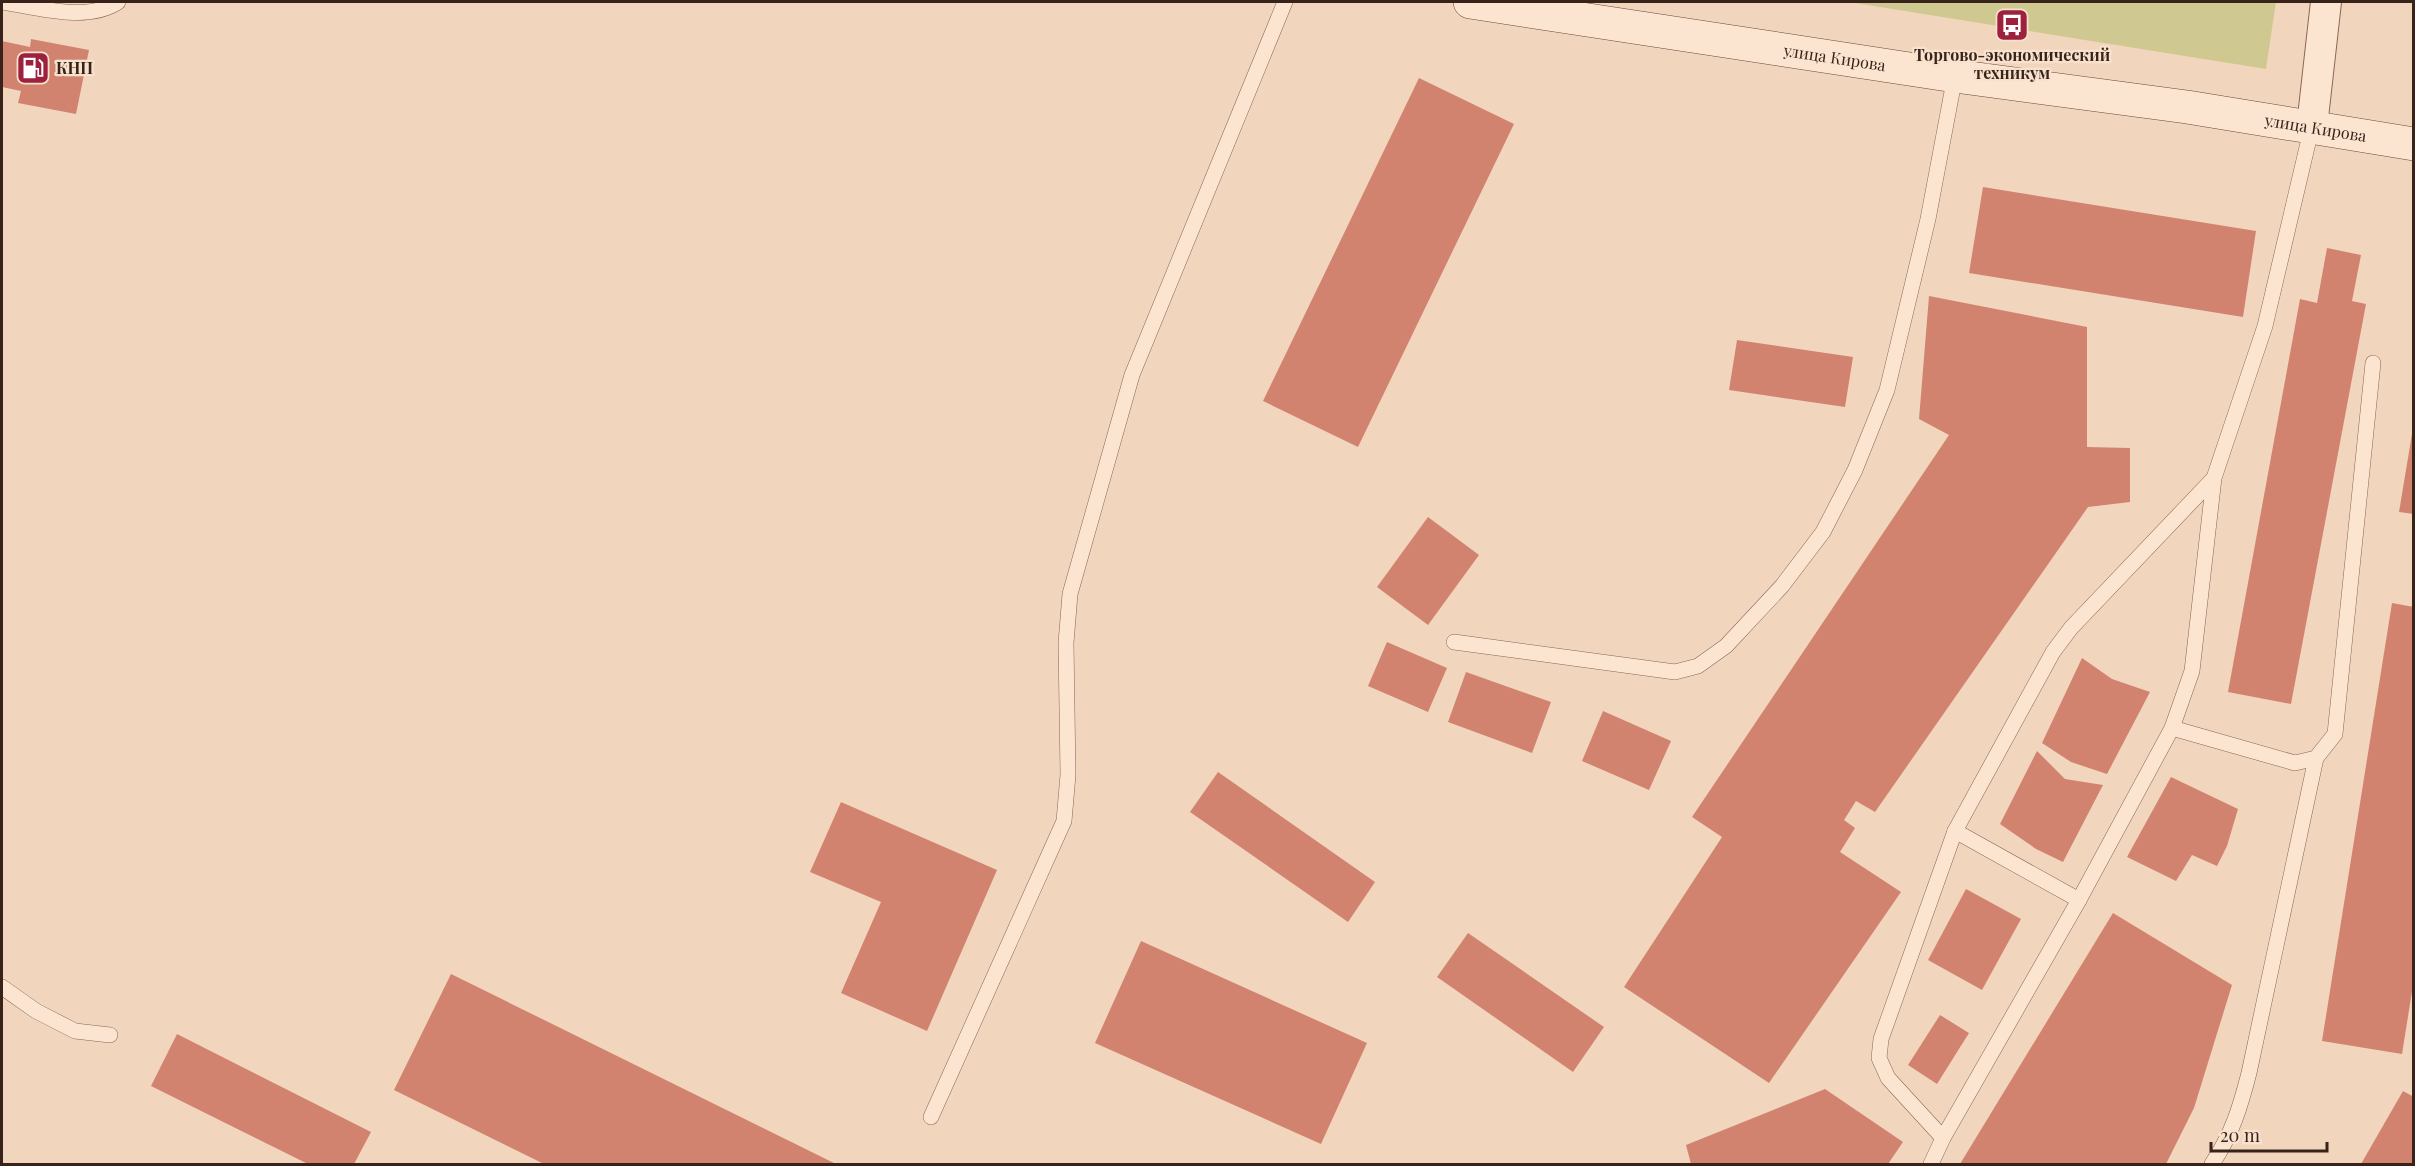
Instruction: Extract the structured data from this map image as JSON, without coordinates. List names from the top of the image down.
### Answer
{
  "streets": {
    "main road": ["улица Кирова"]
  },
  "places": {
    "bus stop": ["Торгово-экономический техникум"],
    "fuel station": ["КНП"]
  },
  "scale_bar": "20 m"
}
